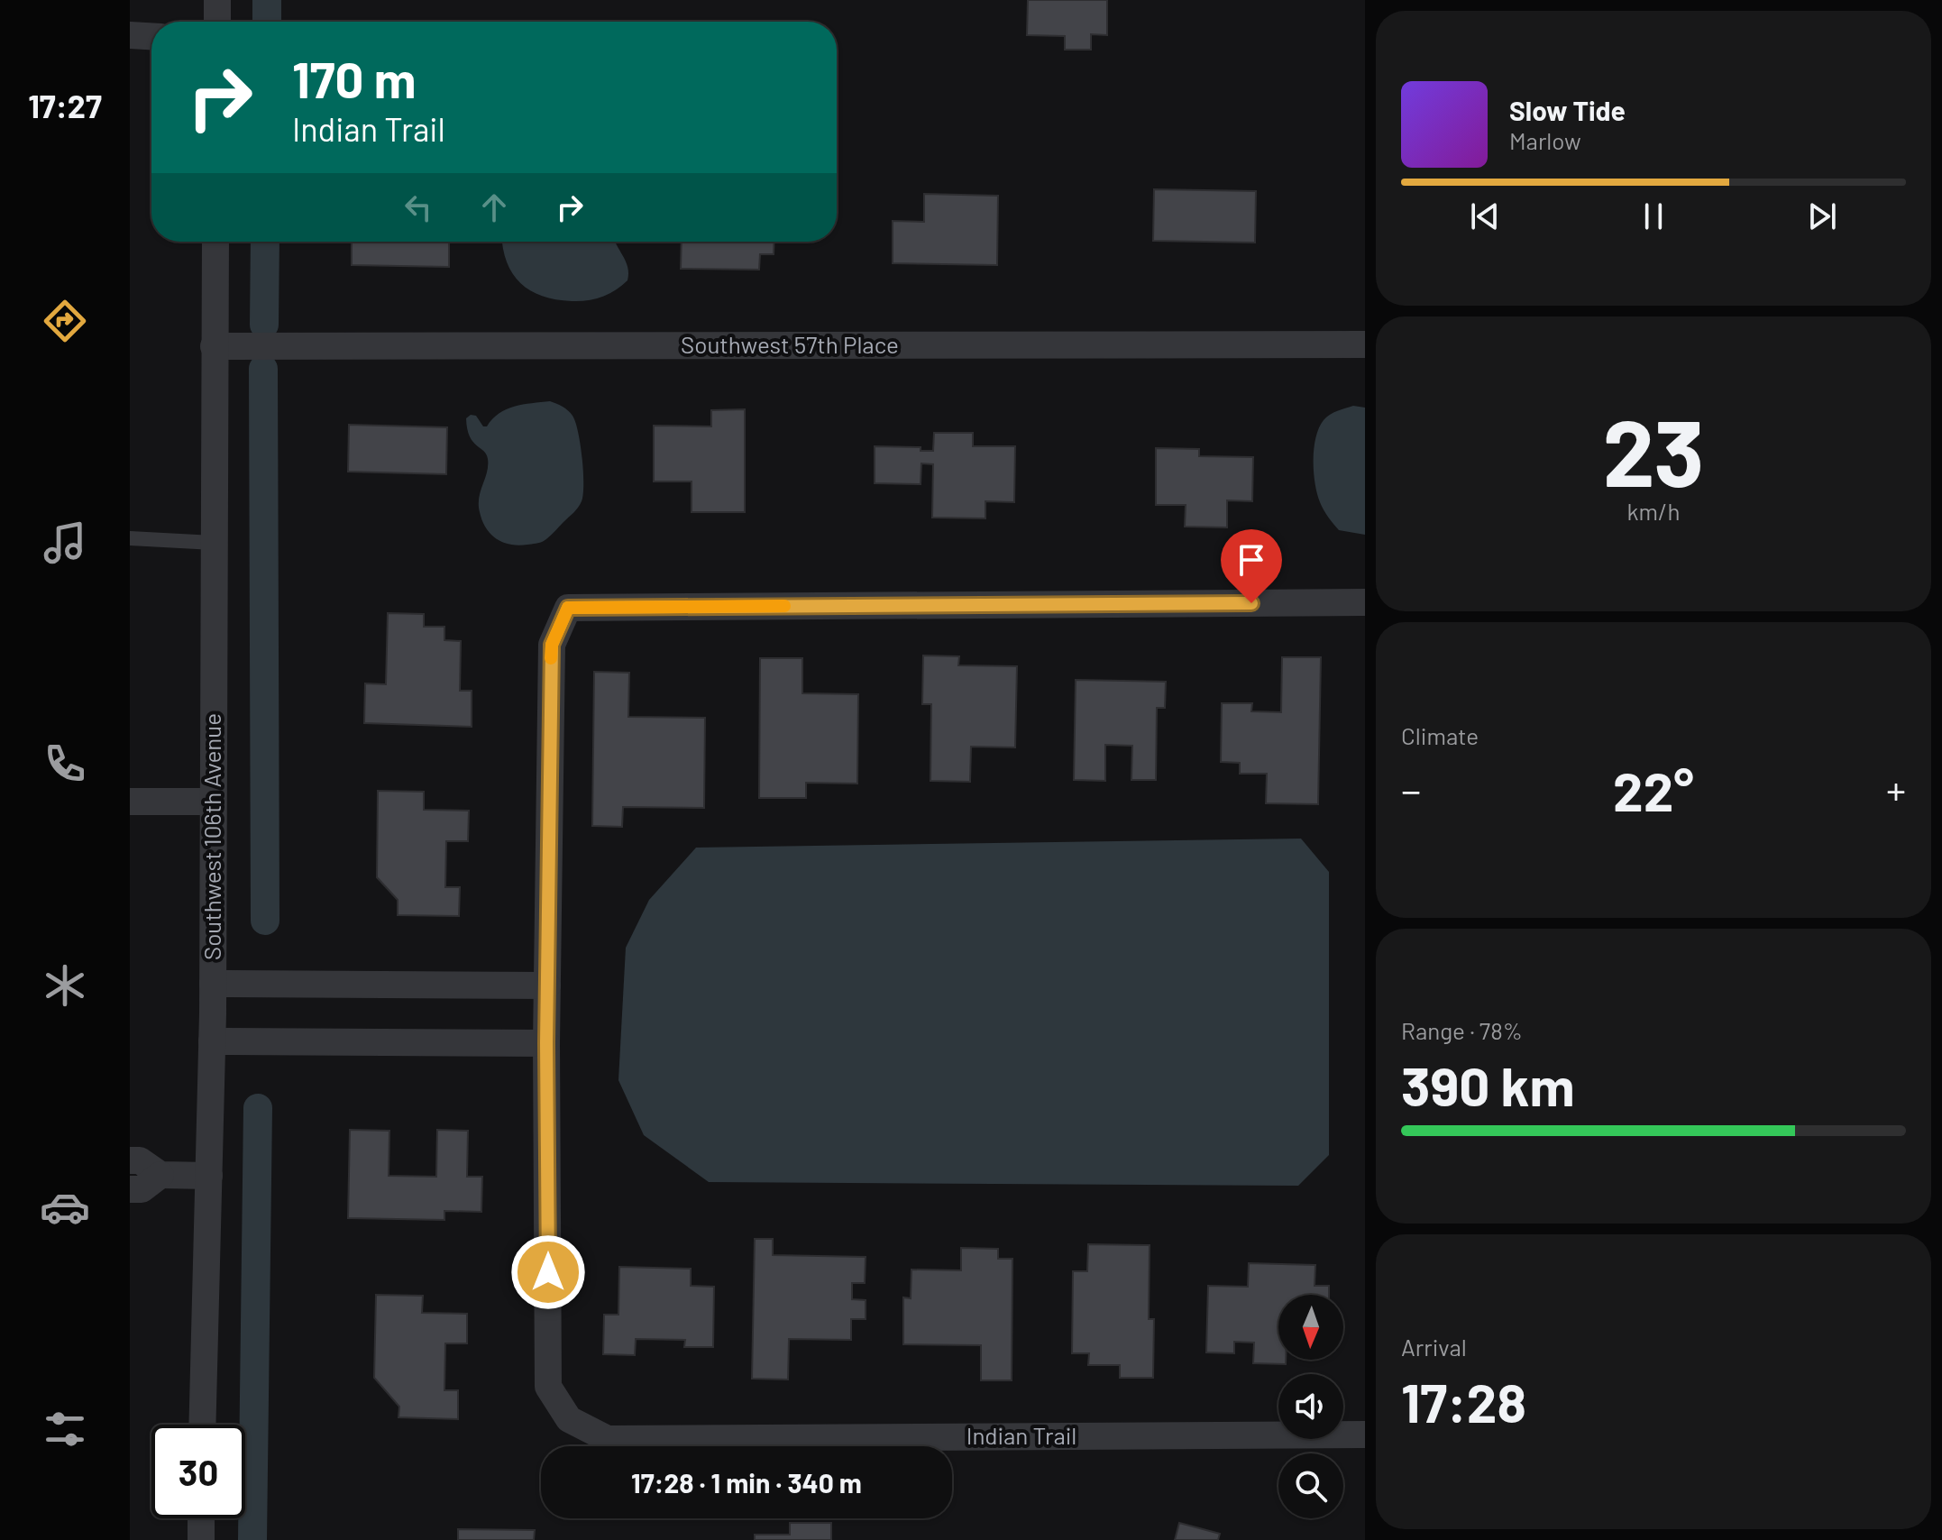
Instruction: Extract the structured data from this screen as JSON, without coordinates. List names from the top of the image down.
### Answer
{
  "streets": {
    "street": ["Southwest 57th Place", "Southwest 106th Avenue", "Indian Trail"]
  },
  "crossings": [
    ["Southwest 57th Place", "Southwest 106th Avenue"]
  ],
  "north": "bottom",
  "page": {
    "tabs": "17:27",
    "turn": ["170 m", "Indian Trail"],
    "song": ["Slow Tide", "Marlow"],
    "tile": [
      ["23", "km/h"],
      "Climate",
      ["Range · 78%", "390 km"],
      ["Arrival", "17:28"]
    ],
    "heat": ["−", "22°", "+"],
    "limit": "30",
    "trip": "17:28 · 1 min · 340 m"
  }
}
